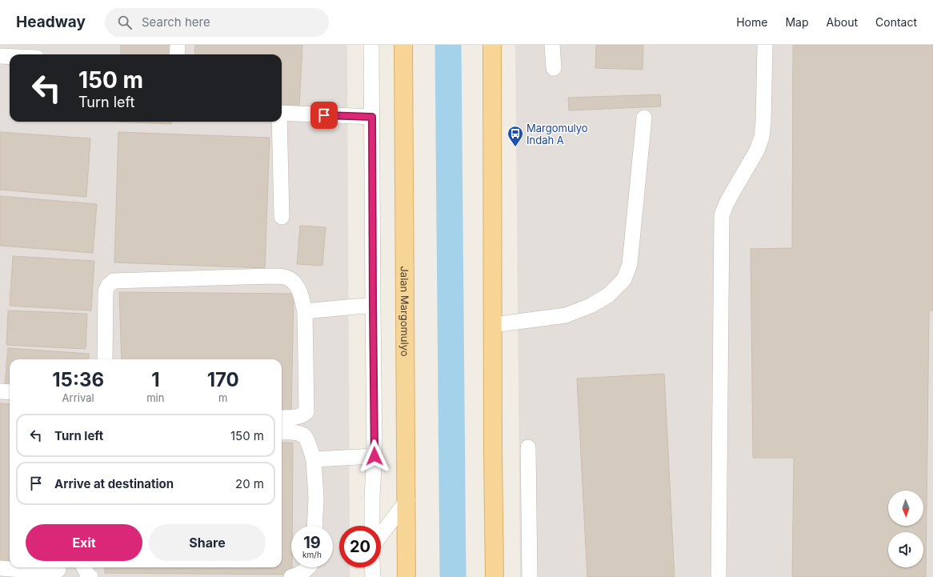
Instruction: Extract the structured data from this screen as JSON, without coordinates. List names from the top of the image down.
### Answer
{
  "streets": {
    "main road": ["Jalan Margomulyo"]
  },
  "places": {
    "bus stop": ["Margomulyo Indah A"]
  },
  "north": "bottom",
  "page": {
    "header": "Headway",
    "search": "Search here",
    "nav": [
      "Home",
      "Map",
      "About",
      "Contact"
    ],
    "turn": ["150 m", "Turn left"],
    "eta": [
      "15:36",
      "Arrival",
      "1",
      "min",
      "170",
      "m"
    ],
    "list": [
      {
        "name": "Turn left",
        "value": "150 m"
      },
      {
        "name": "Arrive at destination",
        "value": "20 m"
      }
    ],
    "buttons": ["Exit", "Share"],
    "speed": "19 km/h",
    "limit": "20"
  }
}
